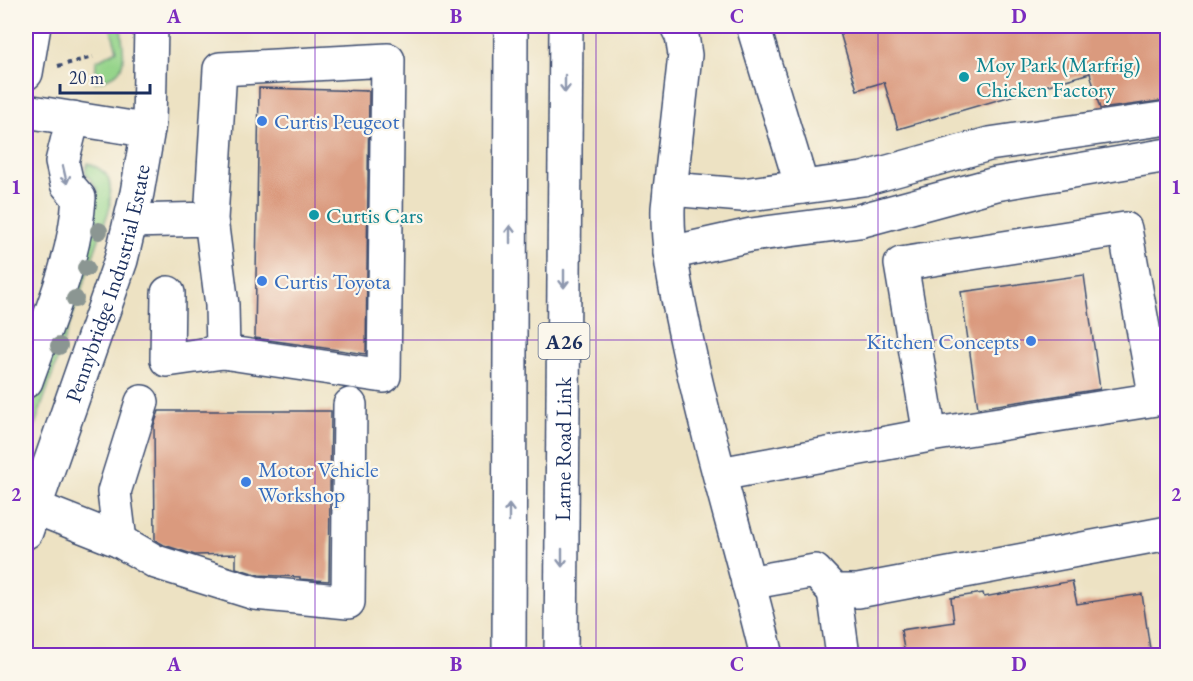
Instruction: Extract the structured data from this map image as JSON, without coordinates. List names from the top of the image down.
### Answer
{
  "streets": {
    "main road": ["Pennybridge Industrial Estate", "A26", "Larne Road Link"]
  },
  "places": [
    "Moy Park (Marfrig) Chicken Factory",
    "Curtis Peugeot",
    "Curtis Cars",
    "Curtis Toyota",
    "Kitchen Concepts",
    "Motor Vehicle Workshop"
  ],
  "scale_bar": "20 m",
  "grid": {
    "columns": [
      "A",
      "B",
      "C",
      "D"
    ],
    "rows": ["1", "2"]
  }
}
